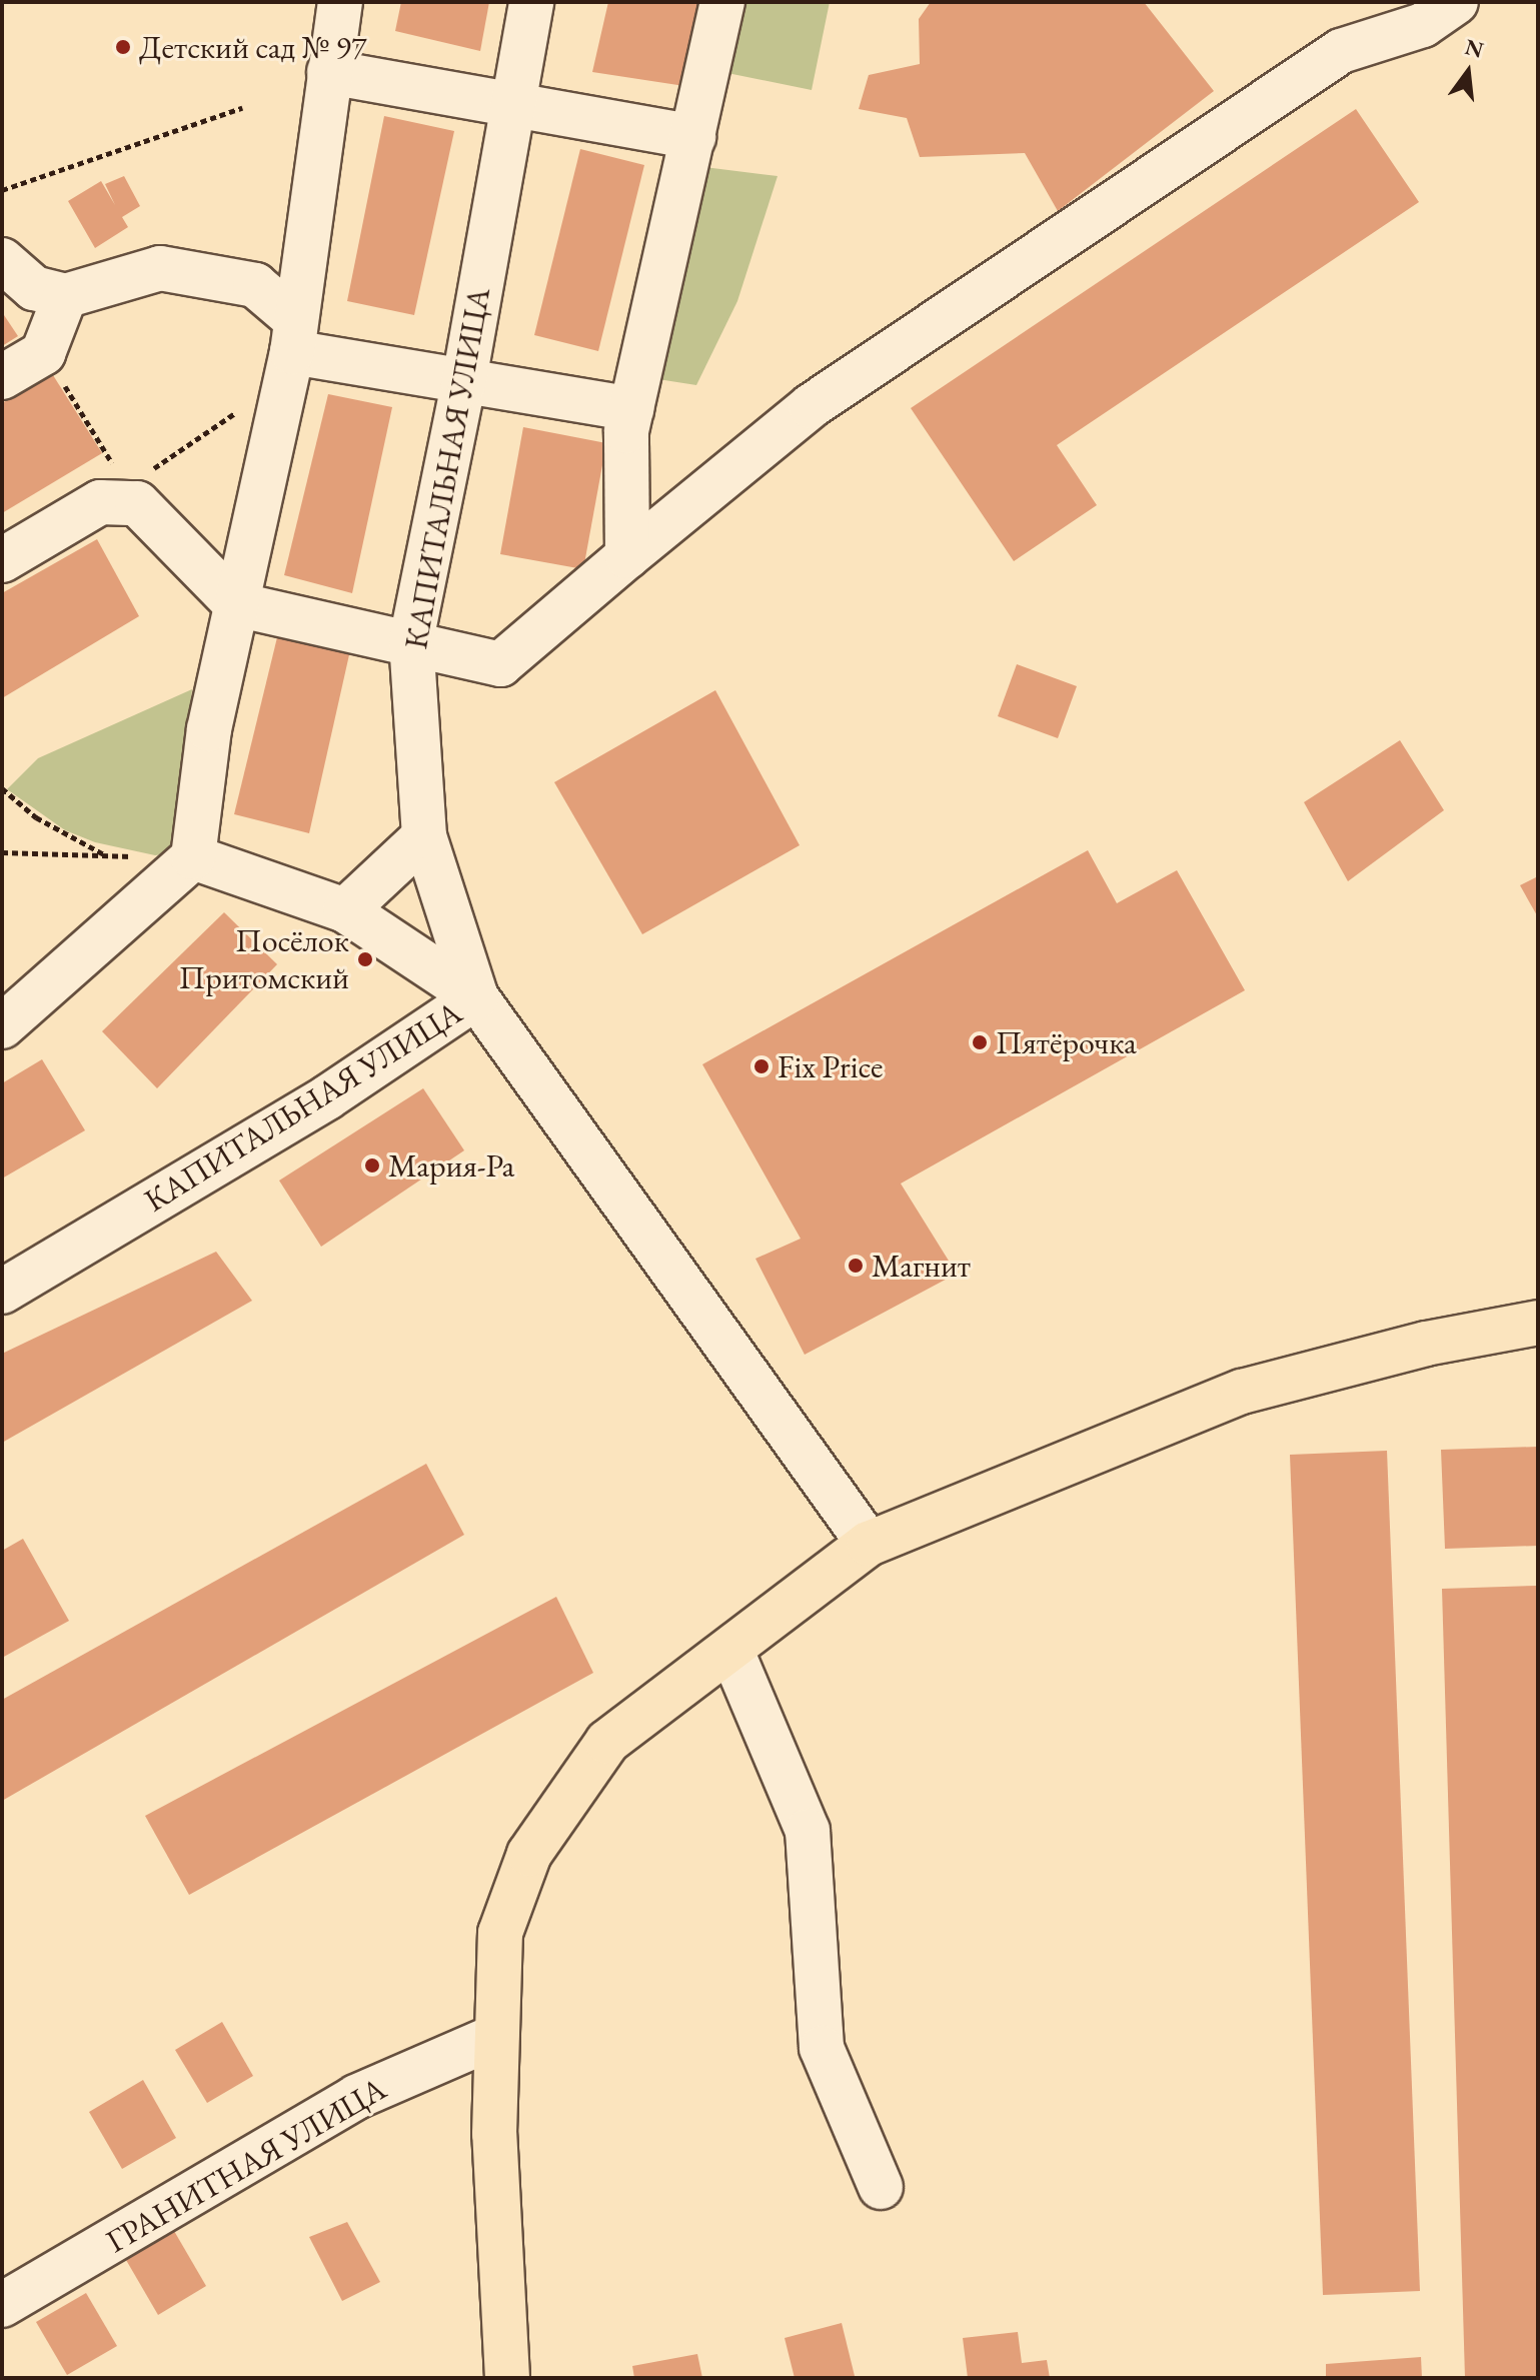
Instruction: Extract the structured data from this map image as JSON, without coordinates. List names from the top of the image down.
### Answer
{
  "streets": {
    "street": ["КАПИТАЛЬНАЯ УЛИЦА", "ГРАНИТНАЯ УЛИЦА"]
  },
  "places": [
    "Детский сад № 97",
    "Посёлок Притомский",
    "Пятёрочка",
    "Fix Price",
    "Мария-Ра",
    "Магнит"
  ],
  "north": "top"
}
